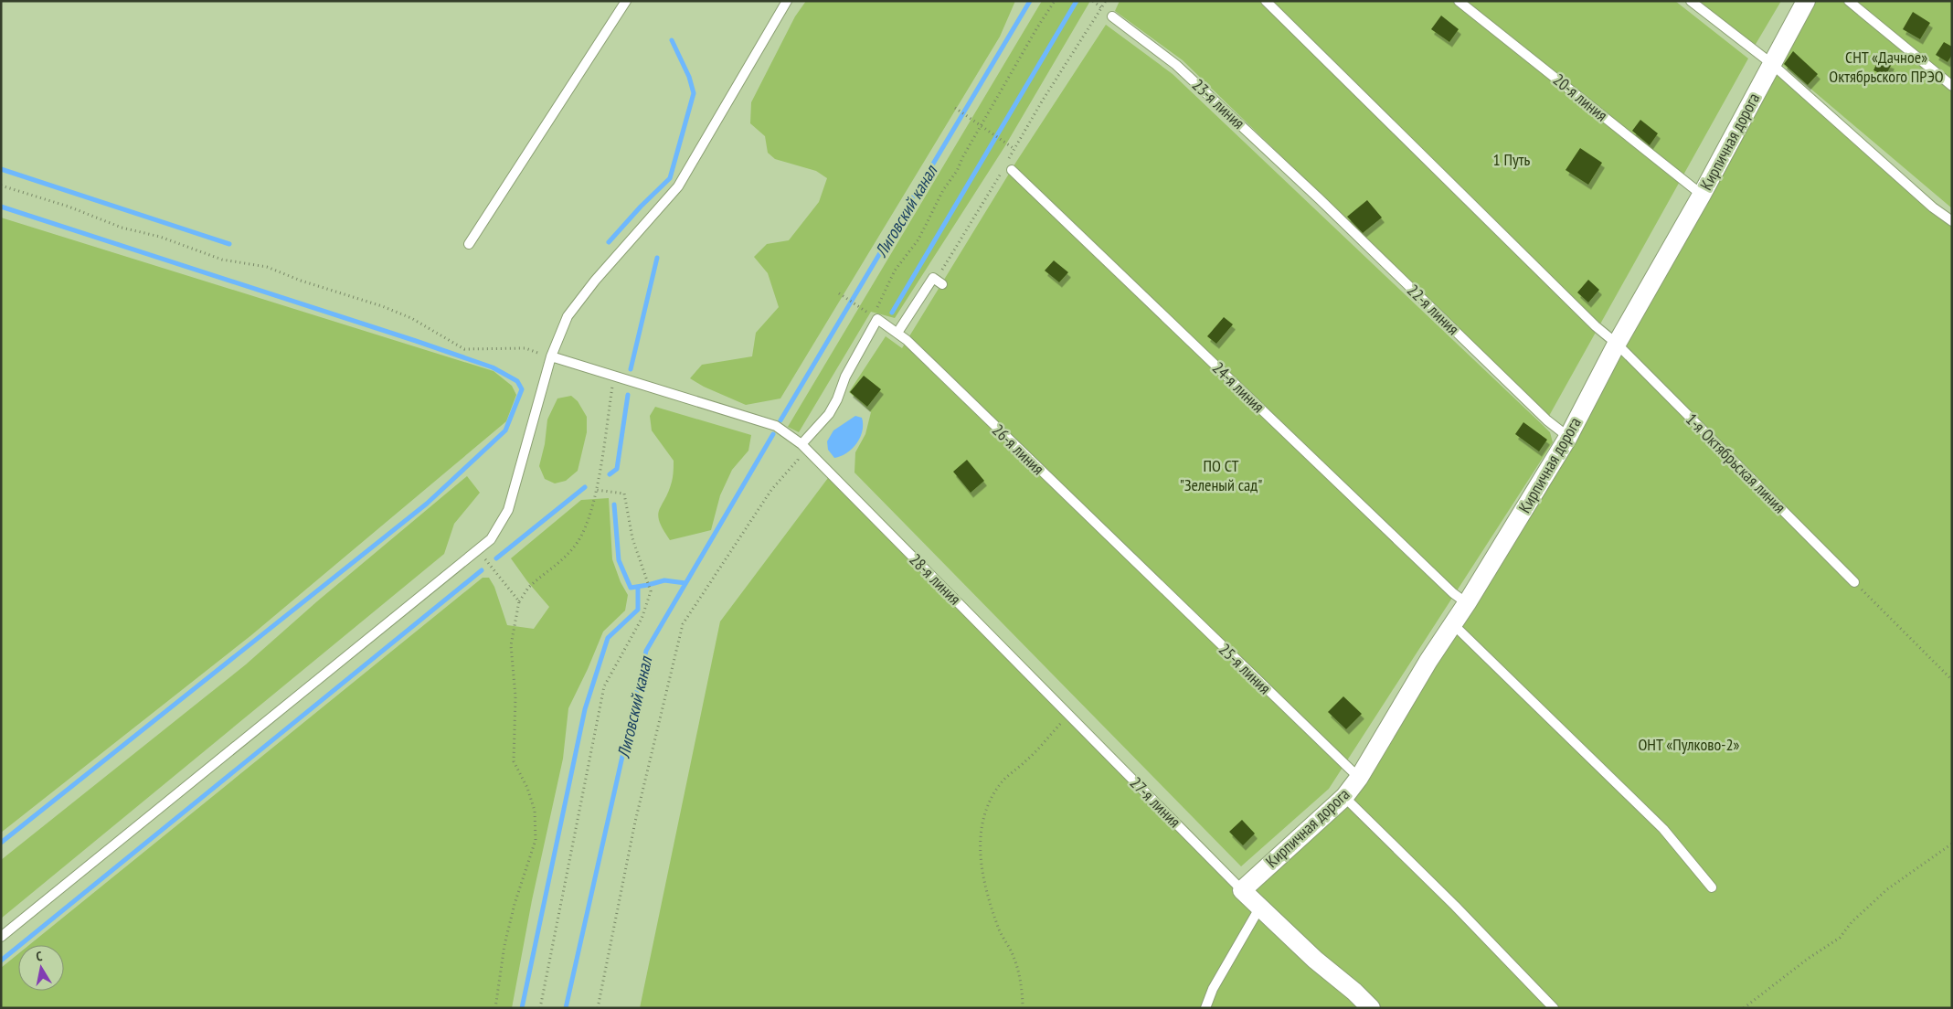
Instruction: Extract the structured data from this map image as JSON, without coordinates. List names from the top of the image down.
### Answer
{
  "streets": {
    "street": ["Кирпичная дорога"],
    "lane": [
      "20-я линия",
      "23-я линия",
      "22-я линия",
      "24-я линия",
      "26-я линия",
      "1-я Октябрьская линия",
      "28-я линия",
      "25-я линия",
      "27-я линия"
    ]
  },
  "crossings": [
    ["20-я линия", "Кирпичная дорога"],
    ["23-я линия", "22-я линия"],
    ["Кирпичная дорога", "22-я линия"],
    ["Кирпичная дорога", "24-я линия"],
    ["Кирпичная дорога", "1-я Октябрьская линия"],
    ["Кирпичная дорога", "25-я линия"],
    ["Кирпичная дорога", "27-я линия"],
    ["26-я линия", "25-я линия"],
    ["28-я линия", "27-я линия"]
  ],
  "water": ["Лиговский канал"],
  "parks": [
    "СНТ «Дачное» Октябрьского ПРЭО",
    "1 Путь",
    "ПО СТ \"Зеленый сад\"",
    "ОНТ «Пулково-2»"
  ],
  "north": "top"
}
